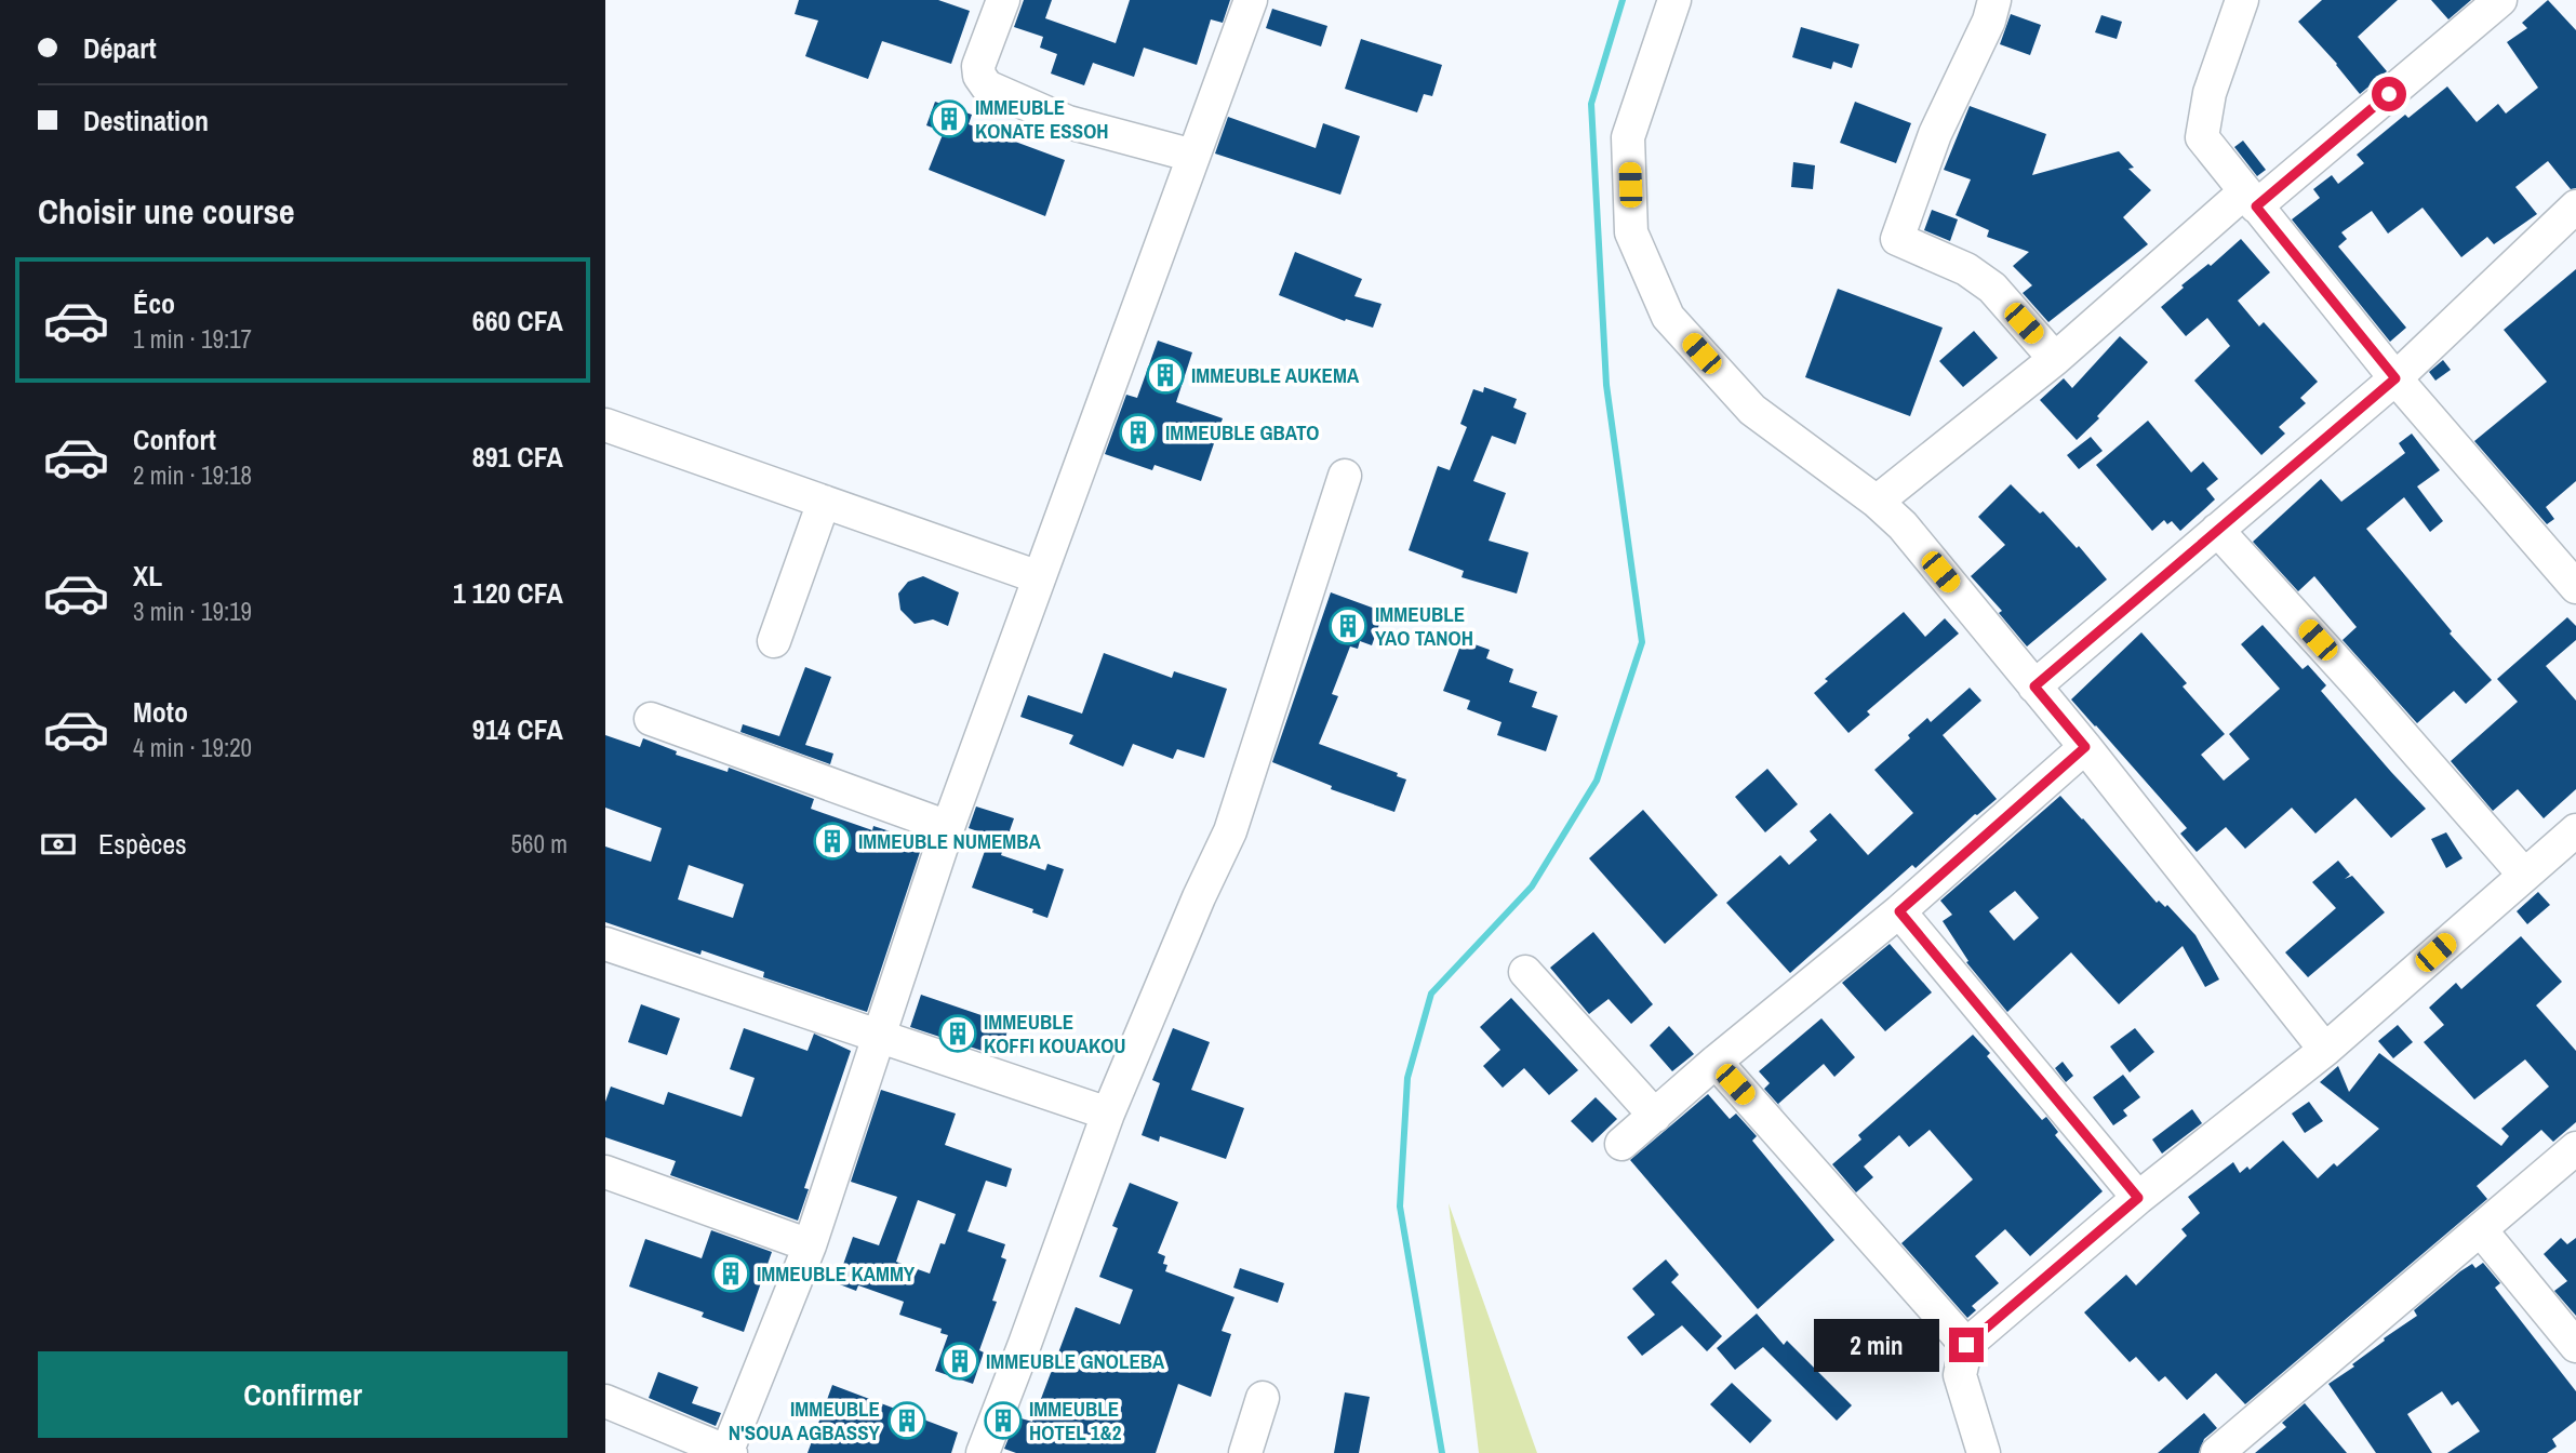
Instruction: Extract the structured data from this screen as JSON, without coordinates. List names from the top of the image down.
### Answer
{
  "places": {
    "building": [
      "IMMEUBLE KONATE ESSOH",
      "IMMEUBLE AUKEMA",
      "IMMEUBLE GBATO",
      "IMMEUBLE YAO TANOH",
      "IMMEUBLE NUMEMBA",
      "IMMEUBLE KOFFI KOUAKOU",
      "IMMEUBLE KAMMY",
      "IMMEUBLE GNOLEBA",
      "IMMEUBLE N'SOUA AGBASSY",
      "IMMEUBLE HOTEL 1&2"
    ]
  },
  "page": {
    "banner": ["Départ", "Destination"],
    "heading": "Choisir une course",
    "list": [
      {
        "name": "Éco",
        "note": "1 min · 19:17",
        "value": "660 CFA"
      },
      {
        "name": "Confort",
        "note": "2 min · 19:18",
        "value": "891 CFA"
      },
      {
        "name": "XL",
        "note": "3 min · 19:19",
        "value": "1 120 CFA"
      },
      {
        "name": "Moto",
        "note": "4 min · 19:20",
        "value": "914 CFA"
      }
    ],
    "pay": ["Espèces", "560 m"],
    "bubble": "2 min",
    "buttons": "Confirmer"
  }
}
